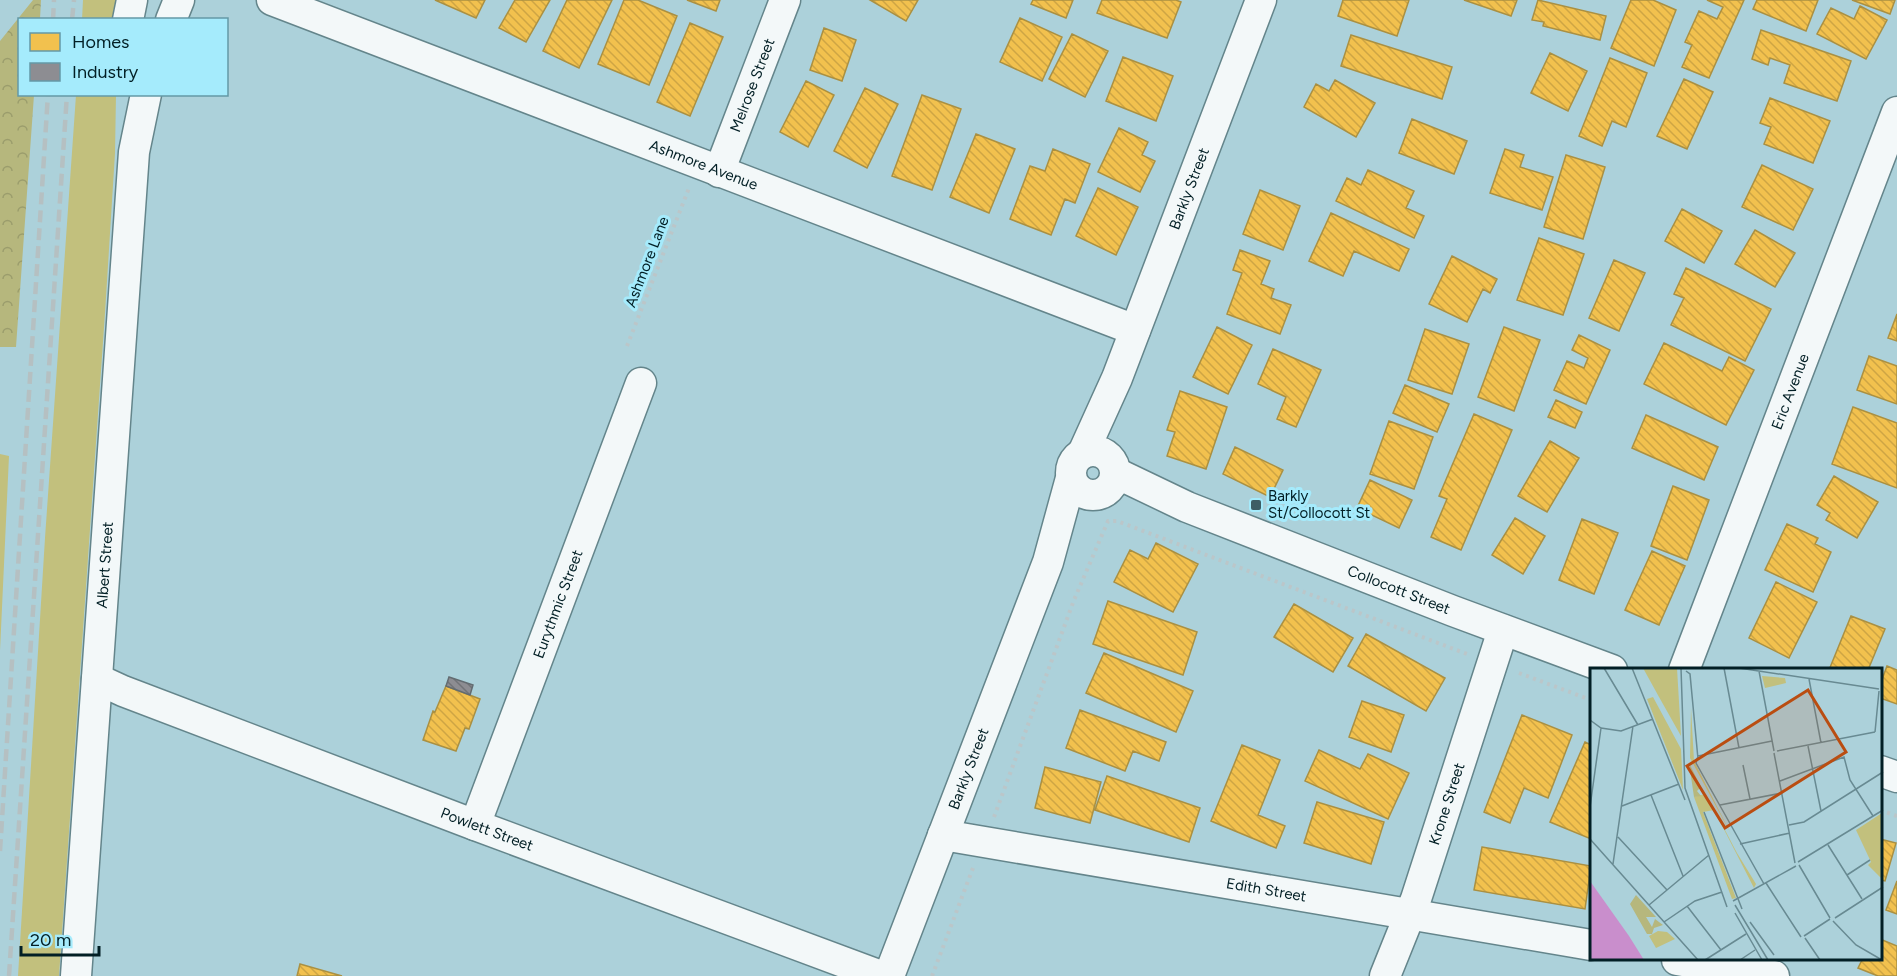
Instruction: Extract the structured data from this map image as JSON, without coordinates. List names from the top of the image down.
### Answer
{
  "streets": {
    "street": [
      "Melrose Street",
      "Ashmore Avenue",
      "Barkly Street",
      "Eric Avenue",
      "Albert Street",
      "Collocott Street",
      "Eurythmic Street",
      "Krone Street",
      "Powlett Street",
      "Edith Street"
    ],
    "path": ["Ashmore Lane"]
  },
  "crossings": [
    ["Melrose Street", "Ashmore Avenue"],
    ["Ashmore Avenue", "Barkly Street"],
    ["Barkly Street", "Collocott Street"],
    ["Barkly Street", "Edith Street"],
    ["Albert Street", "Powlett Street"],
    ["Collocott Street", "Krone Street"],
    ["Eurythmic Street", "Powlett Street"],
    ["Krone Street", "Edith Street"]
  ],
  "places": {
    "transit": ["Barkly St/Collocott St"]
  },
  "legend": ["Homes", "Industry"],
  "scale_bar": "20 m"
}
